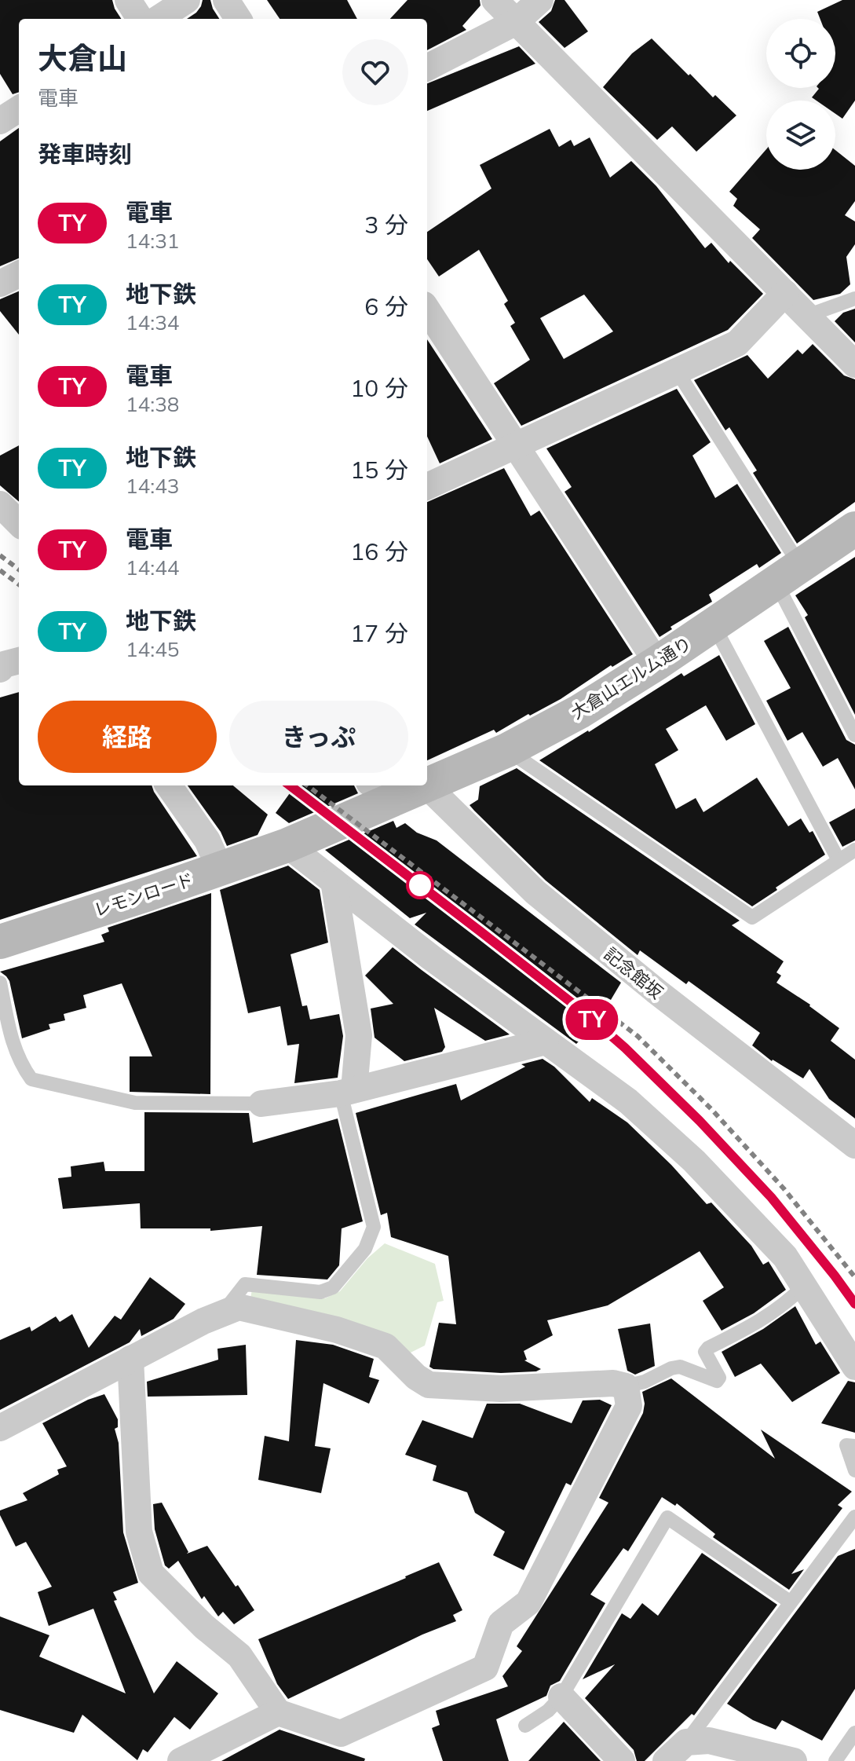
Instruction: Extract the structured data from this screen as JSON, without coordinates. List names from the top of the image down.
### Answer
{
  "streets": {
    "street": ["大倉山エルム通り", "レモンロード", "記念館坂"]
  },
  "crossings": [
    ["大倉山エルム通り", "レモンロード"],
    ["大倉山エルム通り", "記念館坂"]
  ],
  "page": {
    "on_map": "TY",
    "heading": [
      ["大倉山", "電車"],
      "発車時刻"
    ],
    "list": [
      {
        "mark": "TY",
        "name": "電車",
        "note": "14:31",
        "value": "3 分"
      },
      {
        "mark": "TY",
        "name": "地下鉄",
        "note": "14:34",
        "value": "6 分"
      },
      {
        "mark": "TY",
        "name": "電車",
        "note": "14:38",
        "value": "10 分"
      },
      {
        "mark": "TY",
        "name": "地下鉄",
        "note": "14:43",
        "value": "15 分"
      },
      {
        "mark": "TY",
        "name": "電車",
        "note": "14:44",
        "value": "16 分"
      },
      {
        "mark": "TY",
        "name": "地下鉄",
        "note": "14:45",
        "value": "17 分"
      }
    ],
    "buttons": ["経路", "きっぷ"]
  }
}
